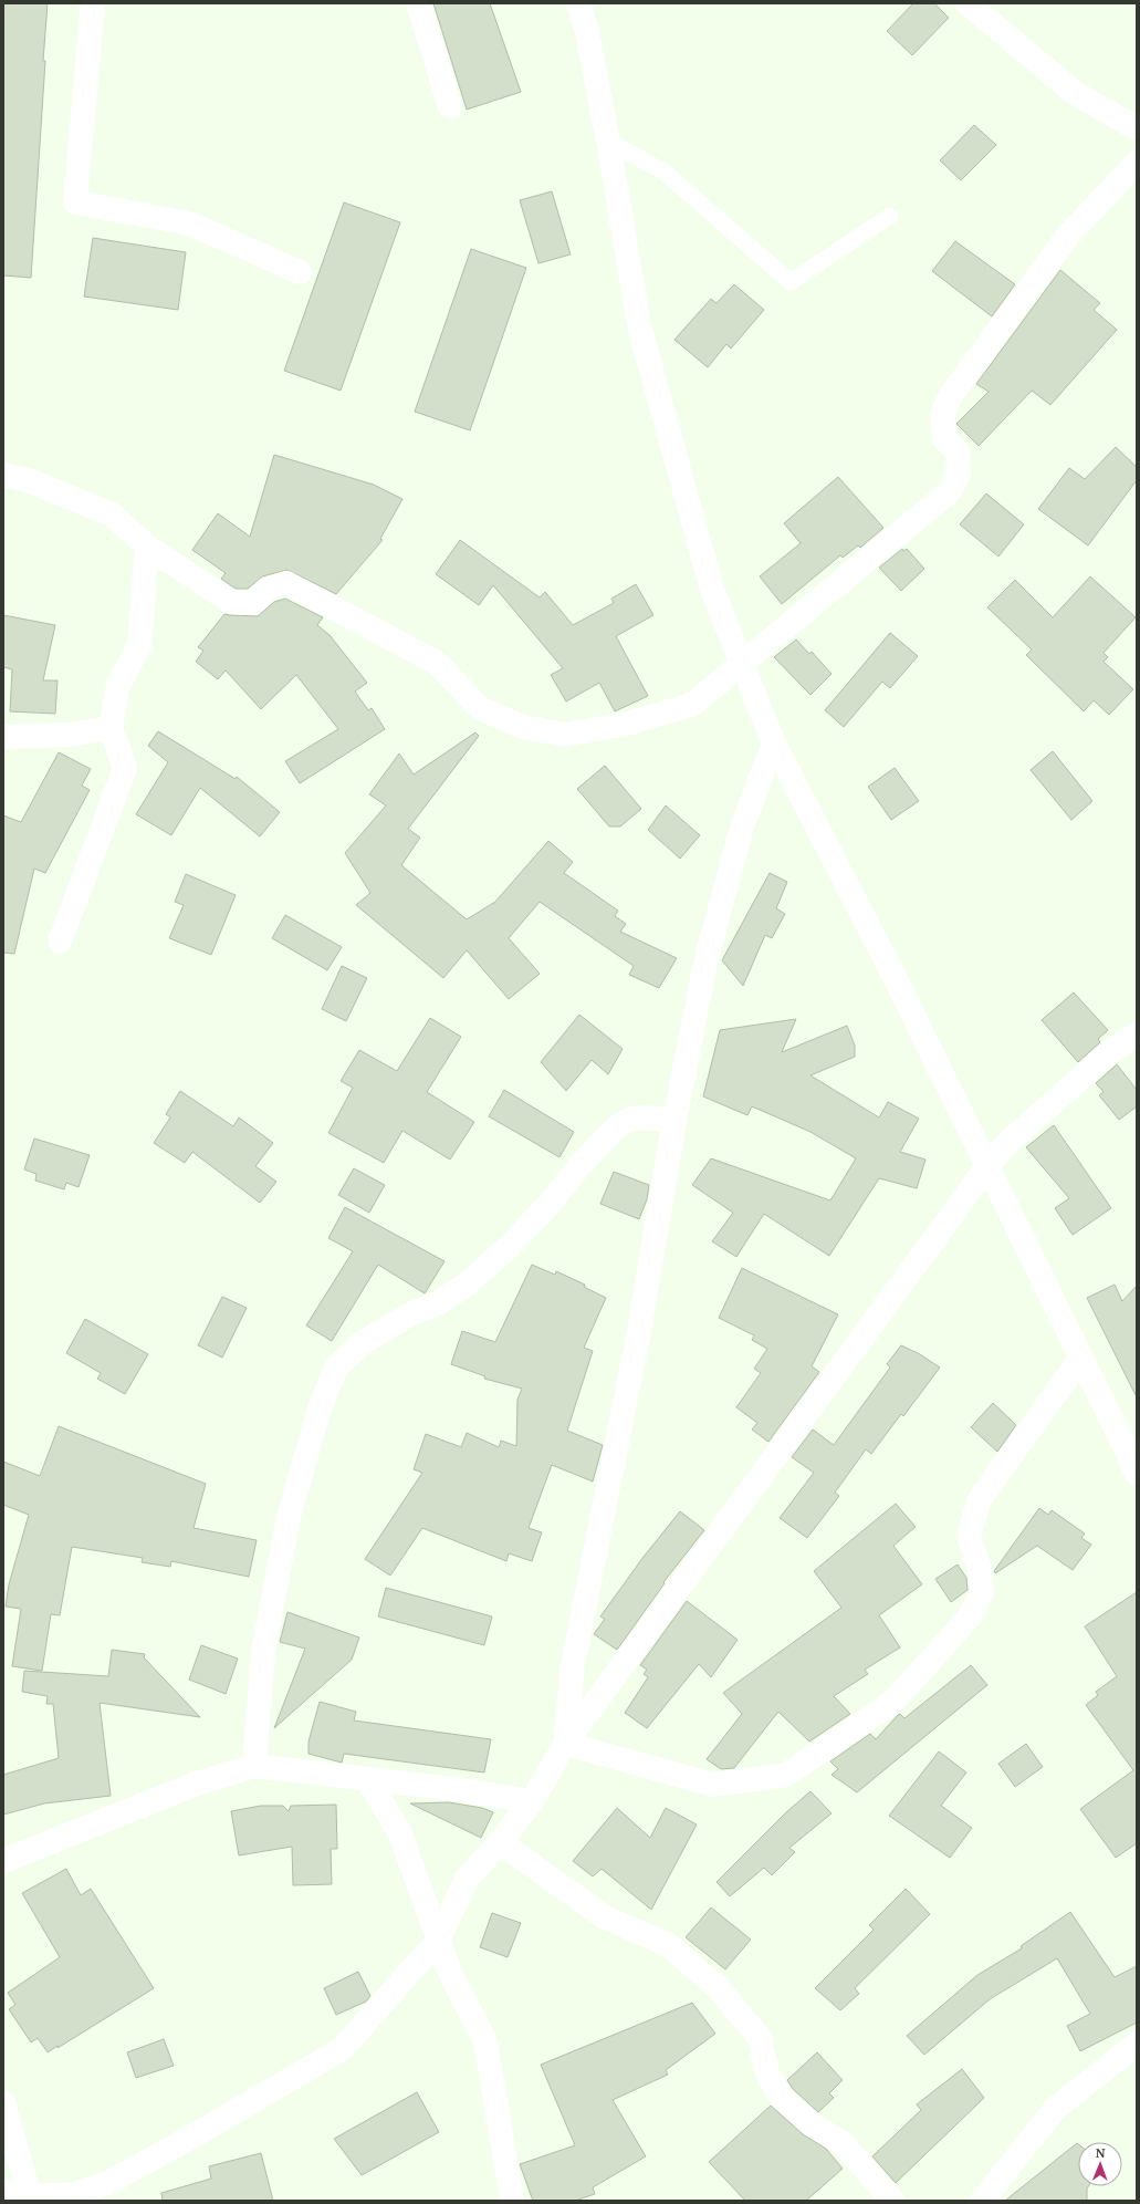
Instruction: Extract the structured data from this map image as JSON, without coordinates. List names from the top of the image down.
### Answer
{
  "north": "top"
}
